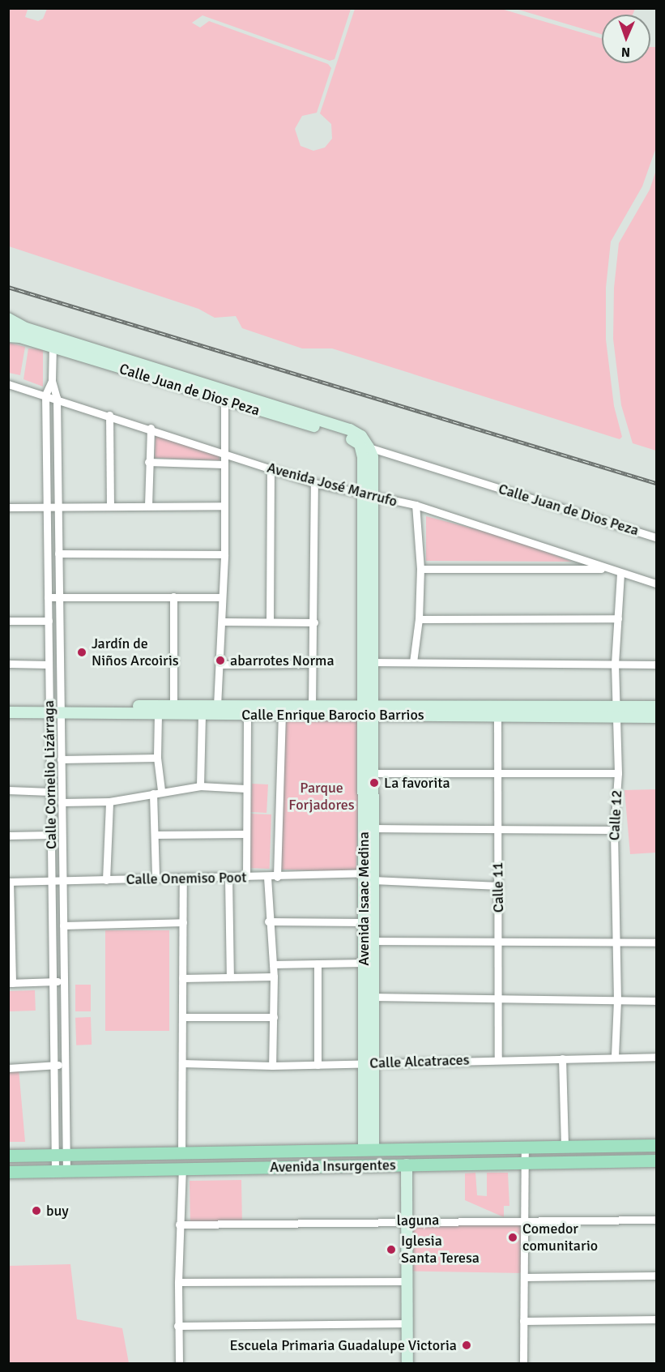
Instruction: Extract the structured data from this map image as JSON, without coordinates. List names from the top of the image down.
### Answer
{
  "streets": {
    "main road": ["Avenida Insurgentes"],
    "street": [
      "Calle Juan de Dios Peza",
      "Avenida José Marrufo",
      "Calle Enrique Barocio Barrios",
      "Calle Cornelio Lizárraga",
      "Calle 12",
      "Calle Onemiso Poot",
      "Calle 11",
      "Avenida Isaac Medina",
      "Calle Alcatraces",
      "laguna"
    ]
  },
  "crossings": [
    ["Calle Juan de Dios Peza", "Calle Cornelio Lizárraga"],
    ["Calle Juan de Dios Peza", "Avenida Isaac Medina"],
    ["Avenida José Marrufo", "Calle Cornelio Lizárraga"],
    ["Avenida José Marrufo", "Calle 12"],
    ["Avenida José Marrufo", "Avenida Isaac Medina"],
    ["Calle Enrique Barocio Barrios", "Calle Cornelio Lizárraga"],
    ["Calle Enrique Barocio Barrios", "Calle 12"],
    ["Calle Enrique Barocio Barrios", "Calle 11"],
    ["Calle Enrique Barocio Barrios", "Avenida Isaac Medina"],
    ["Calle Cornelio Lizárraga", "Calle Onemiso Poot"],
    ["Calle Cornelio Lizárraga", "Avenida Insurgentes"],
    ["Calle 12", "Calle Alcatraces"],
    ["Calle Onemiso Poot", "Calle 11"],
    ["Calle Onemiso Poot", "Avenida Isaac Medina"],
    ["Calle 11", "Calle Alcatraces"],
    ["Avenida Isaac Medina", "Calle Alcatraces"],
    ["Avenida Isaac Medina", "Avenida Insurgentes"]
  ],
  "parks": ["Parque Forjadores"],
  "places": [
    "Jardín de Niños Arcoiris",
    "abarrotes Norma",
    "La favorita",
    "buy",
    "Comedor comunitario",
    "Iglesia Santa Teresa",
    "Escuela Primaria Guadalupe Victoria"
  ],
  "north": "bottom"
}
